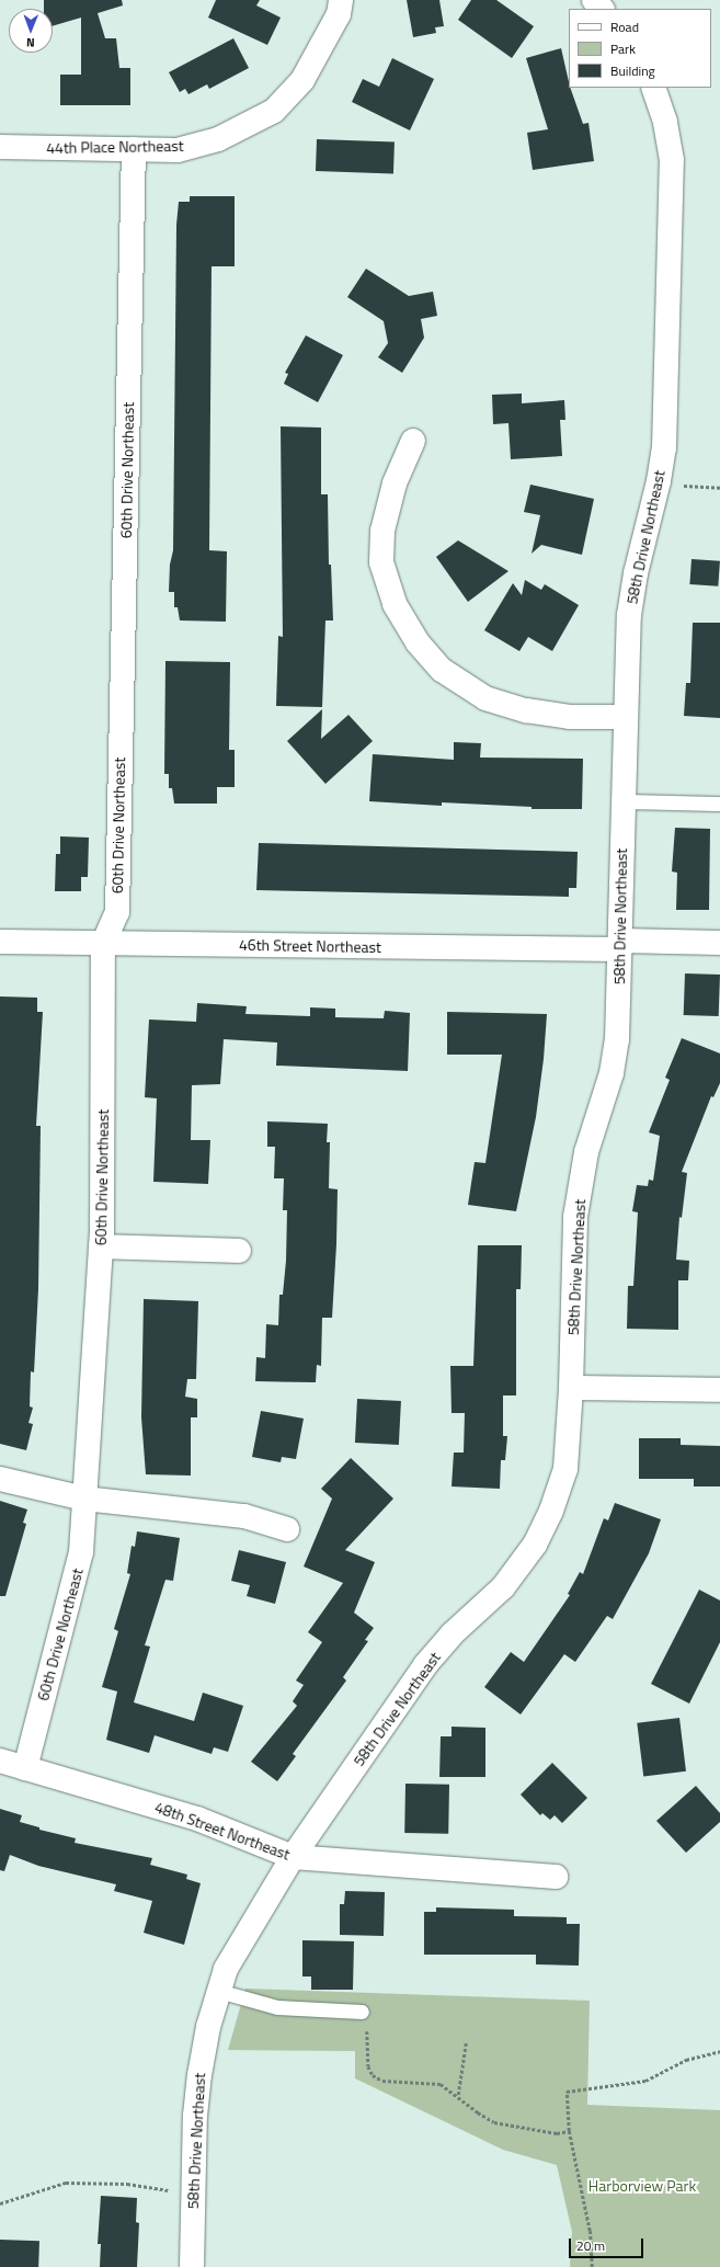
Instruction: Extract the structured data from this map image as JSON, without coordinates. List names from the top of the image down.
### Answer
{
  "streets": {
    "street": [
      "44th Place Northeast",
      "60th Drive Northeast",
      "58th Drive Northeast",
      "46th Street Northeast",
      "48th Street Northeast"
    ]
  },
  "crossings": [
    ["44th Place Northeast", "60th Drive Northeast"],
    ["60th Drive Northeast", "46th Street Northeast"],
    ["60th Drive Northeast", "48th Street Northeast"],
    ["58th Drive Northeast", "46th Street Northeast"],
    ["58th Drive Northeast", "48th Street Northeast"]
  ],
  "parks": ["Harborview Park"],
  "legend": ["Road", "Park", "Building"],
  "scale_bar": "20 m",
  "north": "bottom"
}
